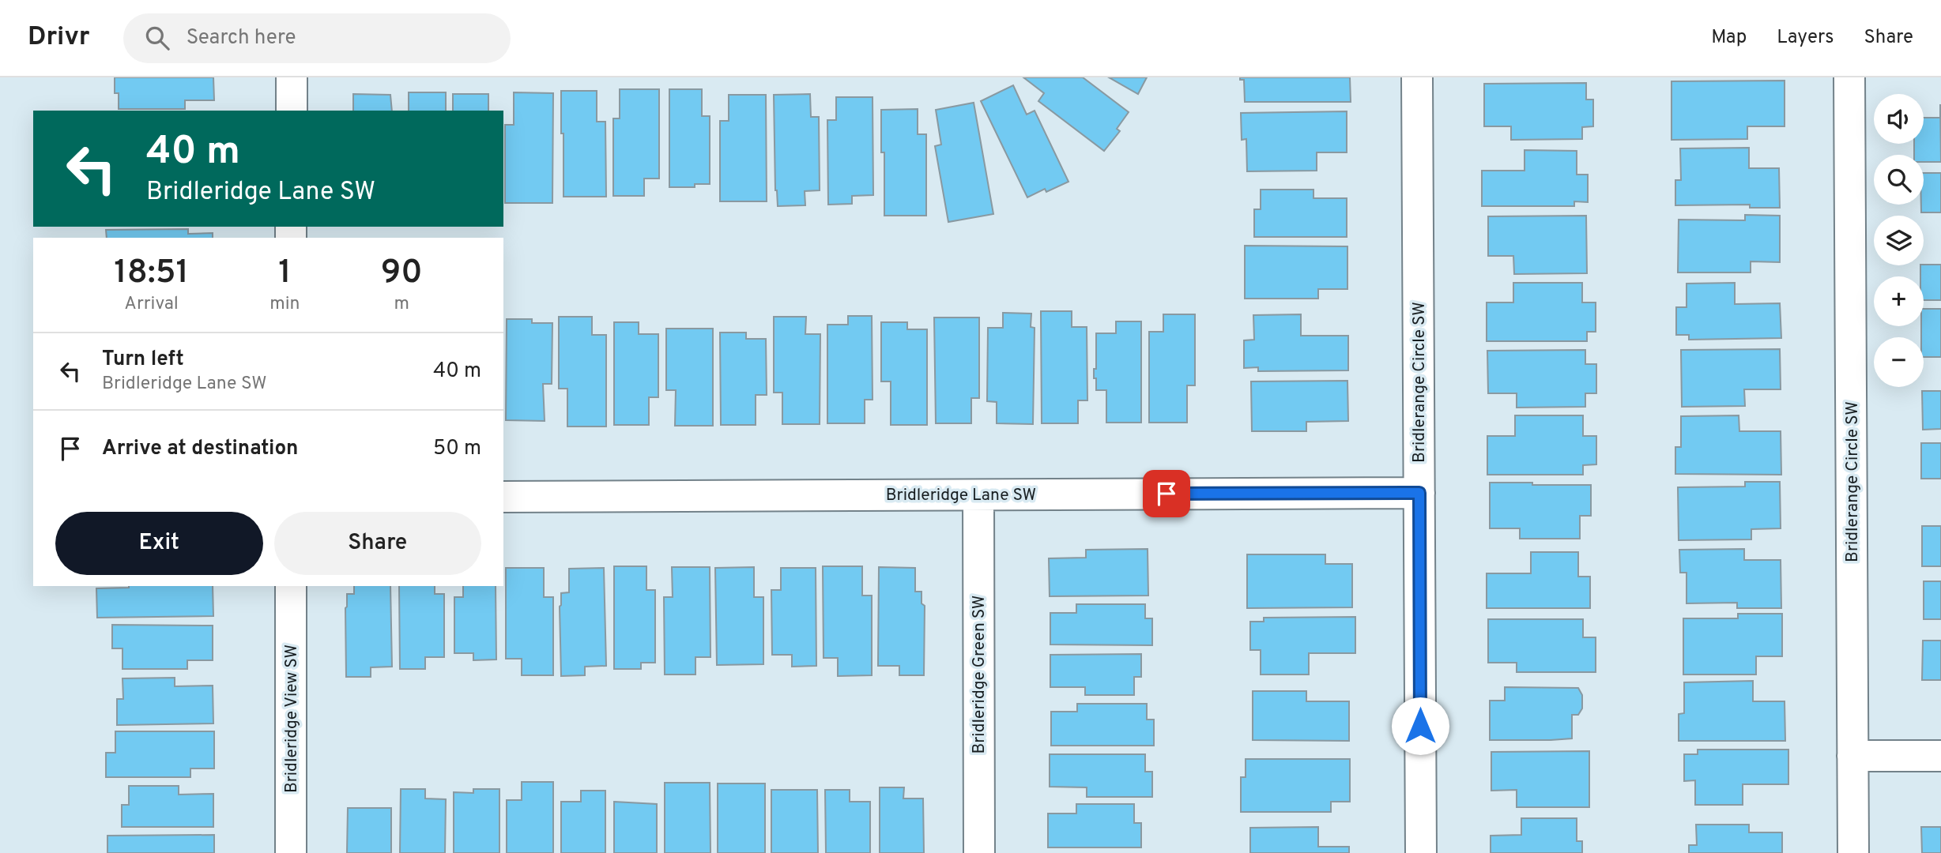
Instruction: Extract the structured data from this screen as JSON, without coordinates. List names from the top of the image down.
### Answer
{
  "streets": {
    "street": [
      "Bridlerange Circle SW",
      "Bridleridge Lane SW",
      "Bridleridge Green SW",
      "Bridleridge View SW"
    ]
  },
  "crossings": [
    ["Bridlerange Circle SW", "Bridleridge Lane SW"],
    ["Bridleridge Lane SW", "Bridleridge Green SW"]
  ],
  "page": {
    "header": "Drivr",
    "search": "Search here",
    "nav": ["Map", "Layers", "Share"],
    "map_buttons": ["+", "−"],
    "turn": ["40 m", "Bridleridge Lane SW"],
    "eta": [
      "18:51",
      "Arrival",
      "1",
      "min",
      "90",
      "m"
    ],
    "list": [
      {
        "name": "Turn left",
        "note": "Bridleridge Lane SW",
        "value": "40 m"
      },
      {
        "name": "Arrive at destination",
        "value": "50 m"
      }
    ],
    "buttons": ["Exit", "Share"]
  }
}
